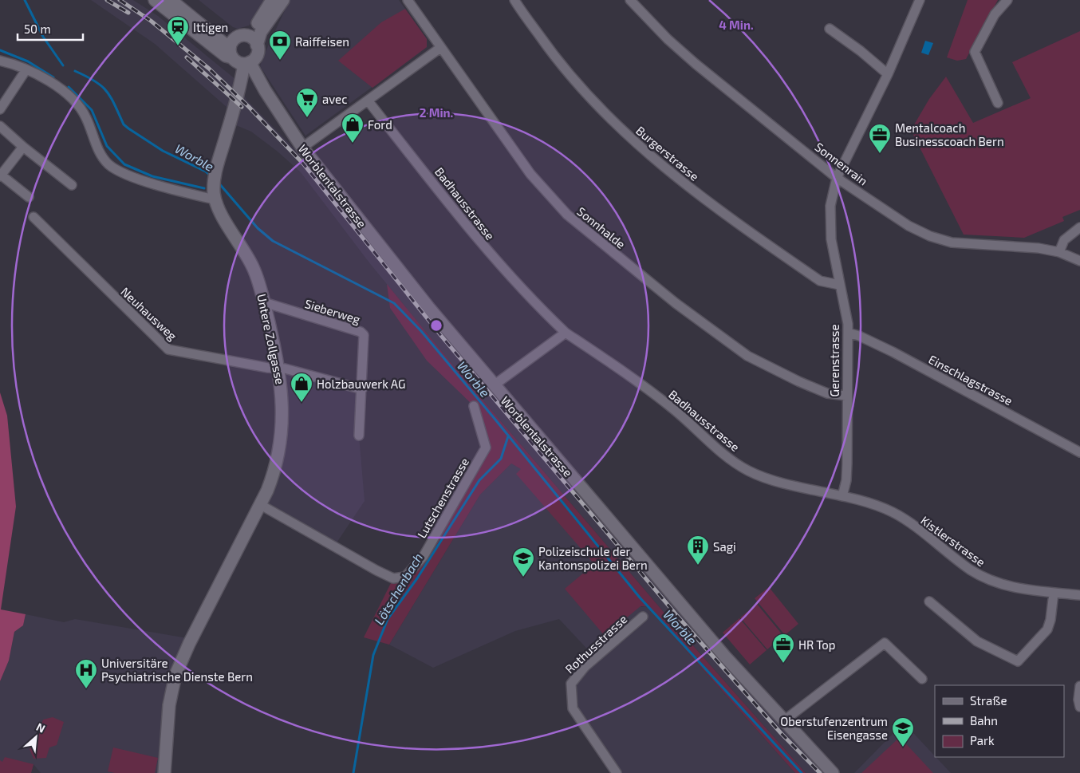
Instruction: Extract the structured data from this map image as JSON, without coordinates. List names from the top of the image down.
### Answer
{
  "streets": {
    "main road": ["Worblentalstrasse", "Untere Zollgasse"],
    "street": [
      "Burgerstrasse",
      "Sonnenrain",
      "Badhausstrasse",
      "Sonnhalde",
      "Sieberweg",
      "Neuhausweg",
      "Gerenstrasse",
      "Einschlagstrasse",
      "Lutschenstrasse",
      "Kistlerstrasse",
      "Rothusstrasse"
    ]
  },
  "crossings": [
    ["Burgerstrasse", "Gerenstrasse"],
    ["Sonnenrain", "Gerenstrasse"],
    ["Worblentalstrasse", "Untere Zollgasse"],
    ["Badhausstrasse", "Gerenstrasse"],
    ["Badhausstrasse", "Kistlerstrasse"],
    ["Sonnhalde", "Gerenstrasse"],
    ["Sieberweg", "Untere Zollgasse"],
    ["Neuhausweg", "Untere Zollgasse"],
    ["Untere Zollgasse", "Lutschenstrasse"],
    ["Gerenstrasse", "Einschlagstrasse"],
    ["Gerenstrasse", "Kistlerstrasse"]
  ],
  "water": ["Worble", "Lötschenbach"],
  "places": {
    "station": ["Ittigen"],
    "bank": ["Raiffeisen"],
    "supermarket": ["avec"],
    "shop": ["Ford", "Holzbauwerk AG"],
    "office": ["Mentalcoach Businesscoach Bern", "HR Top"],
    "building": ["Sagi"],
    "school or university": ["Polizeischule der Kantonspolizei Bern", "Oberstufenzentrum Eisengasse"],
    "hospital": ["Universitäre Psychiatrische Dienste Bern"]
  },
  "legend": ["Straße", "Bahn", "Park"],
  "scale_bar": "50 m",
  "north": "top right",
  "rings": ["4 Min.", "2 Min."]
}
